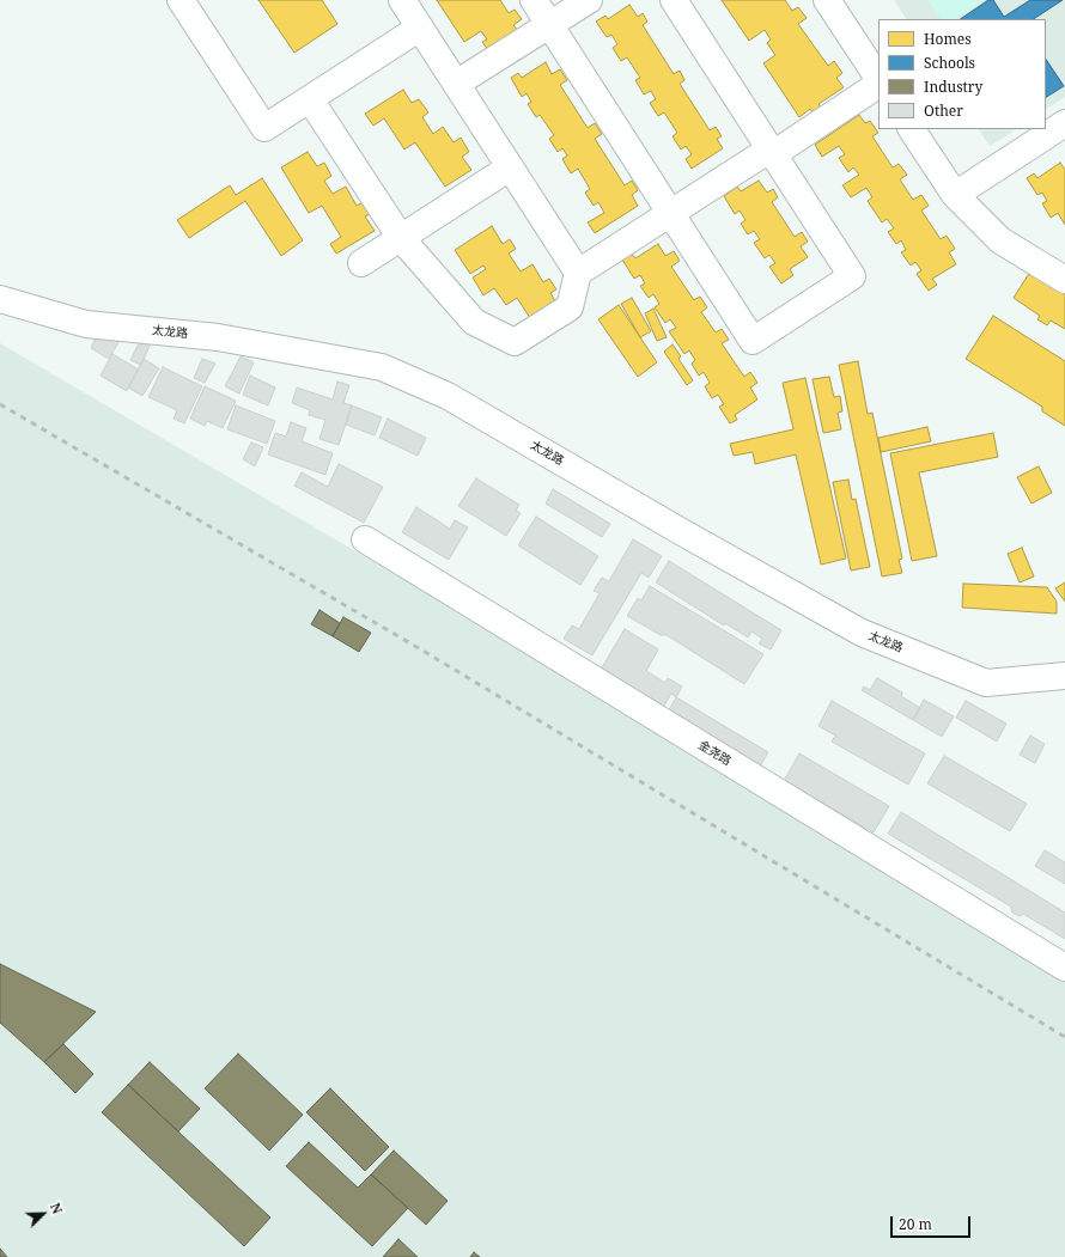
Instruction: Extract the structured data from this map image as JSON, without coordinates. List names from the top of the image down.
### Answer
{
  "streets": {
    "street": ["太龙路", "金尧路"]
  },
  "legend": [
    "Homes",
    "Schools",
    "Industry",
    "Other"
  ],
  "scale_bar": "20 m",
  "north": "top right"
}
